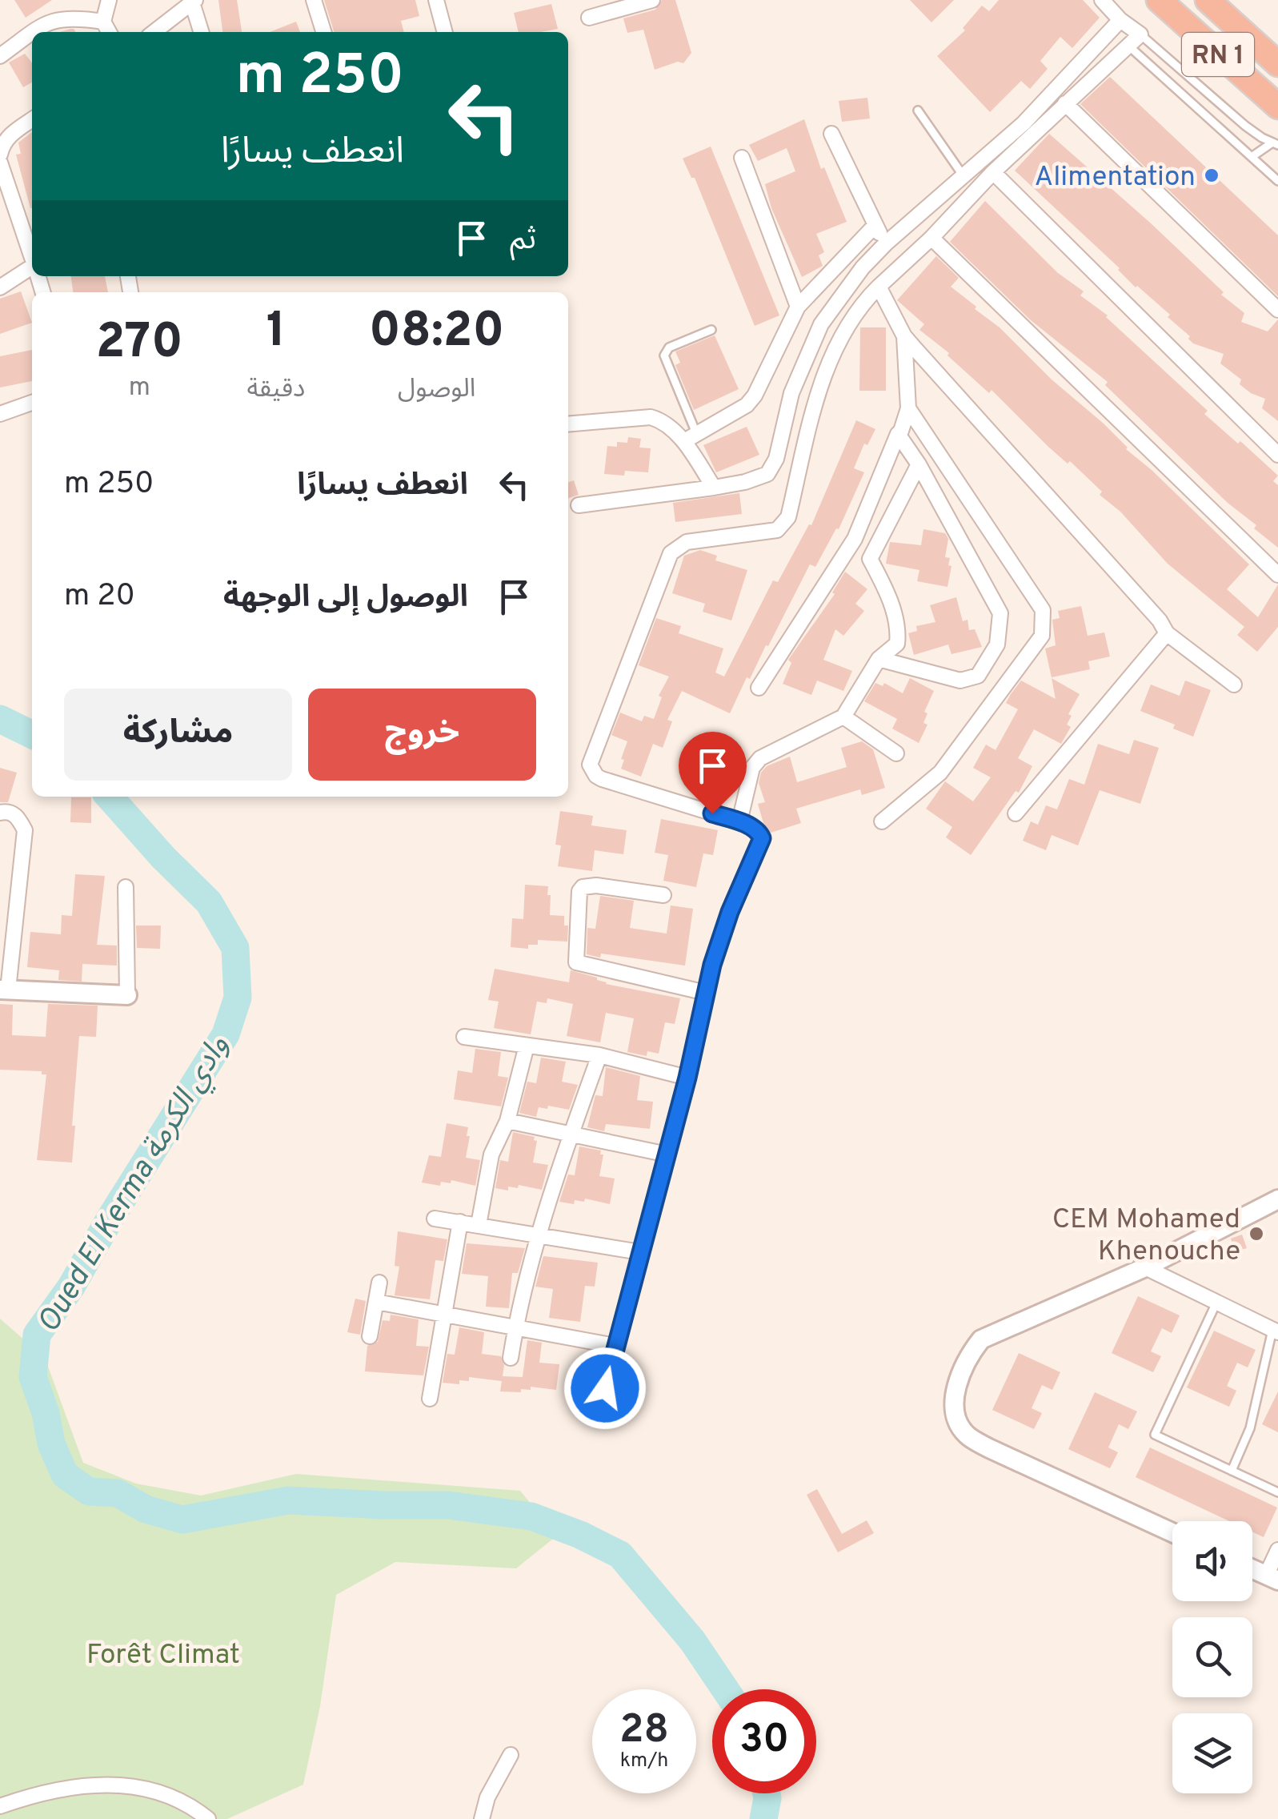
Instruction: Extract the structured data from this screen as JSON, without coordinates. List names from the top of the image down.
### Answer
{
  "streets": {
    "highway": ["RN 1"]
  },
  "water": ["Oued El Kerma وادي الكرمة"],
  "parks": ["Forêt Climat"],
  "places": ["Alimentation", "CEM Mohamed Khenouche"],
  "page": {
    "turn": ["250 m", "انعطف يسارًا"],
    "then": "ثم",
    "eta": [
      "08:20",
      "الوصول",
      "1",
      "دقيقة",
      "270",
      "m"
    ],
    "list": [
      {
        "name": "انعطف يسارًا",
        "value": "250 m"
      },
      {
        "name": "الوصول إلى الوجهة",
        "value": "20 m"
      }
    ],
    "buttons": ["خروج", "مشاركة"],
    "speed": "28 km/h",
    "limit": "30"
  }
}
